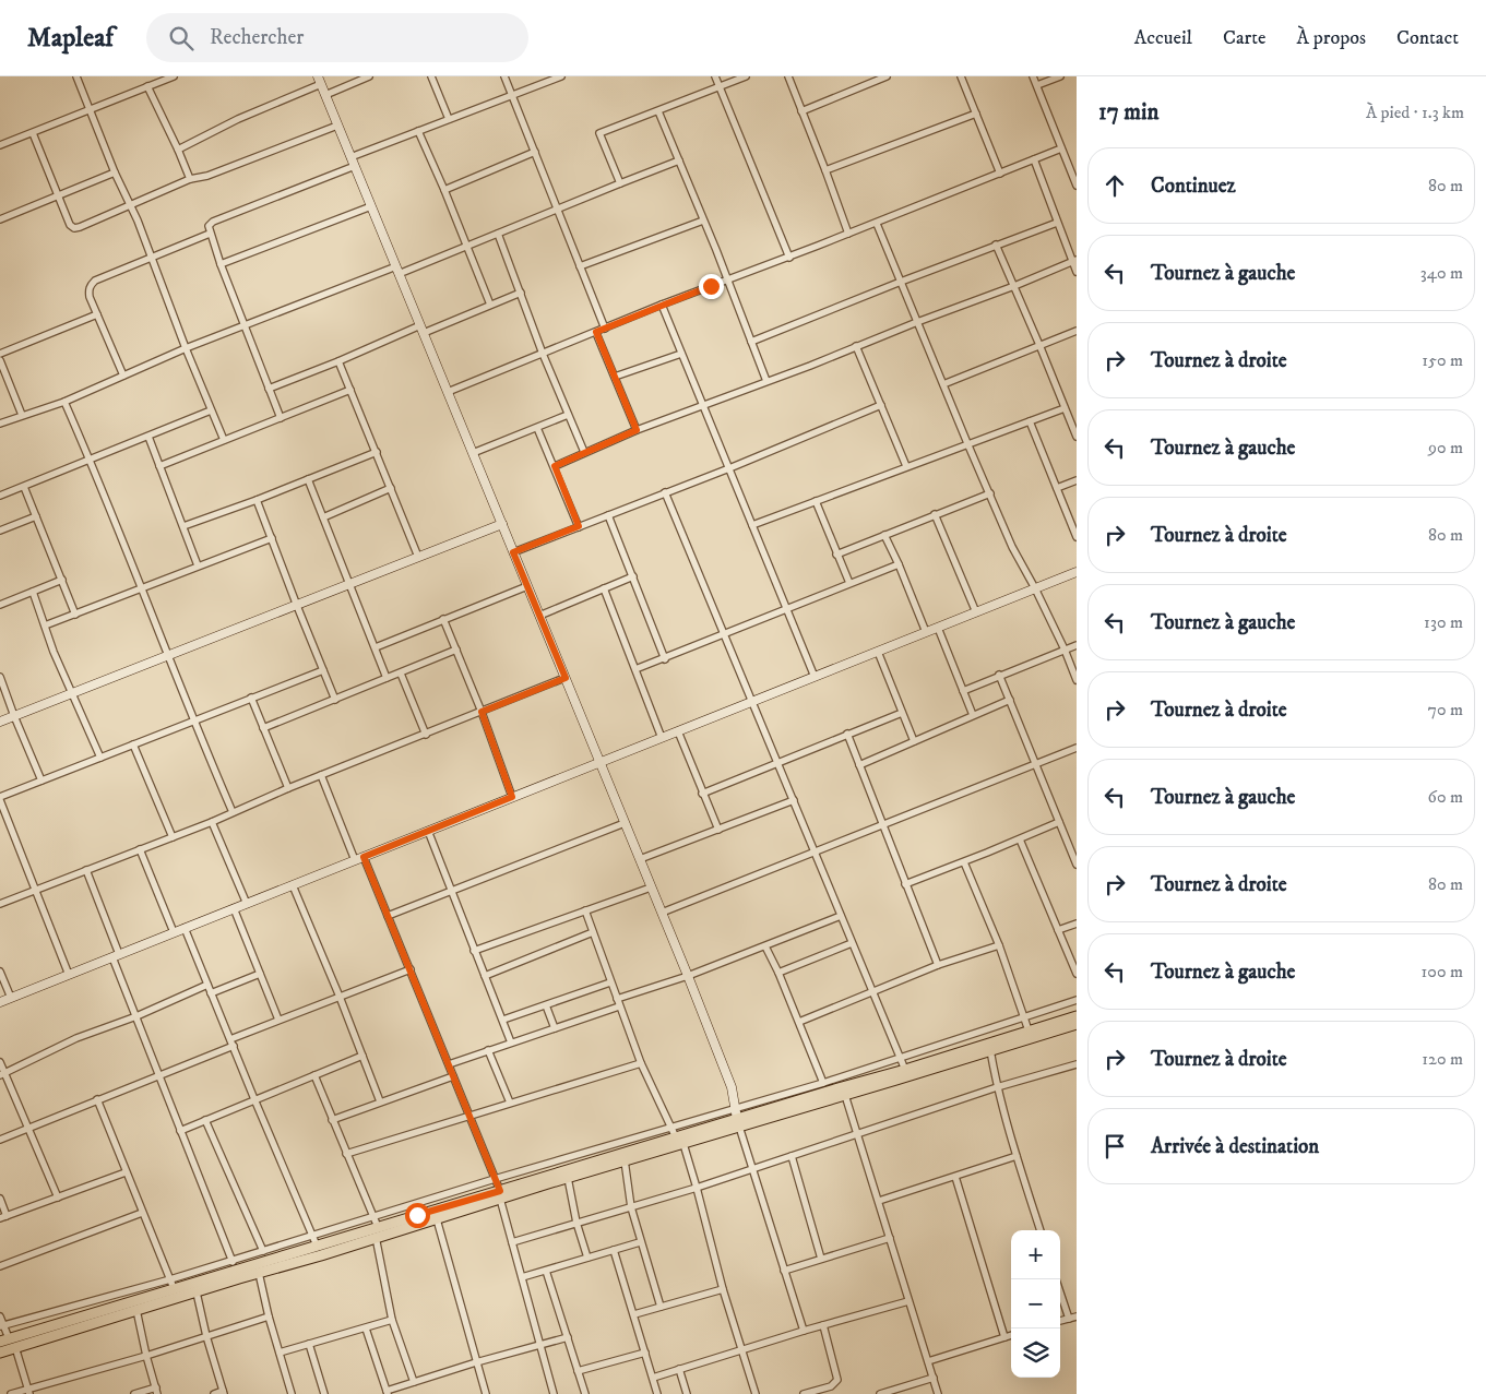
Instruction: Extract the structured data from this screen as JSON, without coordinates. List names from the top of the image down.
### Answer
{
  "page": {
    "header": "Mapleaf",
    "search": "Rechercher",
    "nav": [
      "Accueil",
      "Carte",
      "À propos",
      "Contact"
    ],
    "heading": ["17 min", "À pied · 1.3 km"],
    "list": [
      ["Continuez", "80 m"],
      ["Tournez à gauche", "340 m"],
      ["Tournez à droite", "150 m"],
      ["Tournez à gauche", "90 m"],
      ["Tournez à droite", "80 m"],
      ["Tournez à gauche", "130 m"],
      ["Tournez à droite", "70 m"],
      ["Tournez à gauche", "60 m"],
      ["Tournez à droite", "80 m"],
      ["Tournez à gauche", "100 m"],
      ["Tournez à droite", "120 m"],
      "Arrivée à destination"
    ],
    "map_buttons": ["+", "−"]
  }
}
